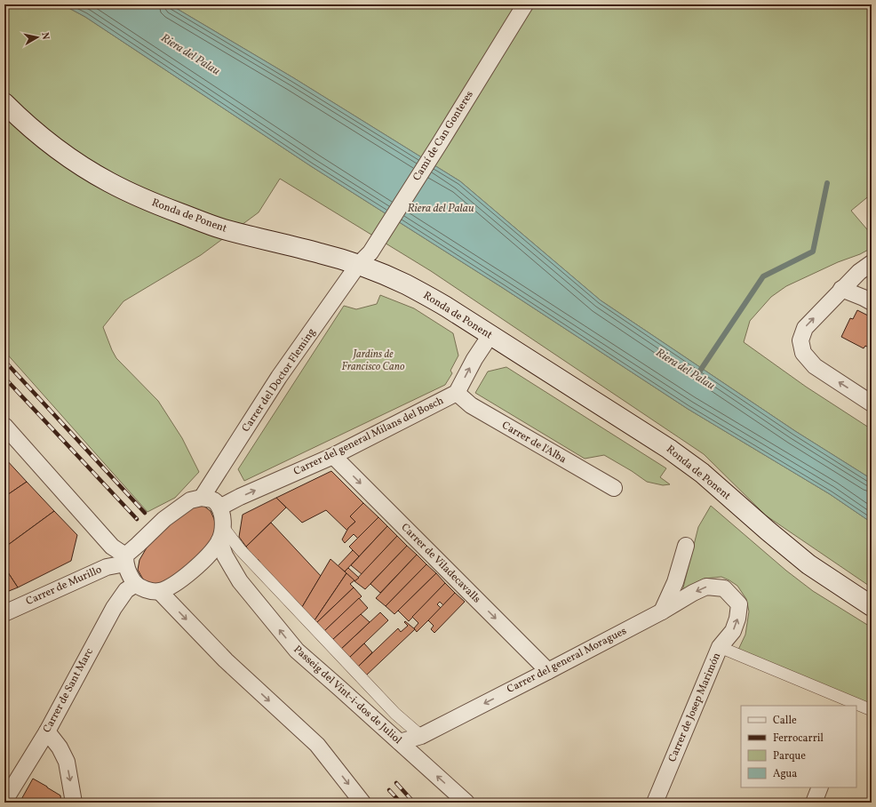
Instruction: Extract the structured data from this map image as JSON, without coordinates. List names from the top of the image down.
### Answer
{
  "streets": {
    "main road": ["Ronda de Ponent"],
    "street": [
      "Camí de Can Gonteres",
      "Carrer del Doctor Fleming",
      "Carrer del general Milans del Bosch",
      "Carrer de l'Alba",
      "Carrer de Viladecavalls",
      "Carrer de Murillo",
      "Carrer del general Moragues",
      "Carrer de Sant Marc",
      "Passeig del Vint-i-dos de Juliol",
      "Carrer de Josep Marimón"
    ]
  },
  "crossings": [
    ["Camí de Can Gonteres", "Ronda de Ponent"],
    ["Camí de Can Gonteres", "Carrer del Doctor Fleming"],
    ["Ronda de Ponent", "Carrer del Doctor Fleming"],
    ["Ronda de Ponent", "Carrer del general Milans del Bosch"],
    ["Carrer del general Milans del Bosch", "Carrer de l'Alba"],
    ["Carrer del general Milans del Bosch", "Carrer de Viladecavalls"],
    ["Carrer del general Milans del Bosch", "Passeig del Vint-i-dos de Juliol"],
    ["Carrer de Viladecavalls", "Carrer del general Moragues"],
    ["Carrer del general Moragues", "Passeig del Vint-i-dos de Juliol"],
    ["Carrer del general Moragues", "Carrer de Josep Marimón"]
  ],
  "one_way": ["Carrer del general Milans del Bosch", "Carrer del general Moragues"],
  "water": ["Riera del Palau"],
  "parks": ["Jardins de Francisco Cano"],
  "legend": [
    "Calle",
    "Ferrocarril",
    "Parque",
    "Agua"
  ],
  "north": "right"
}
